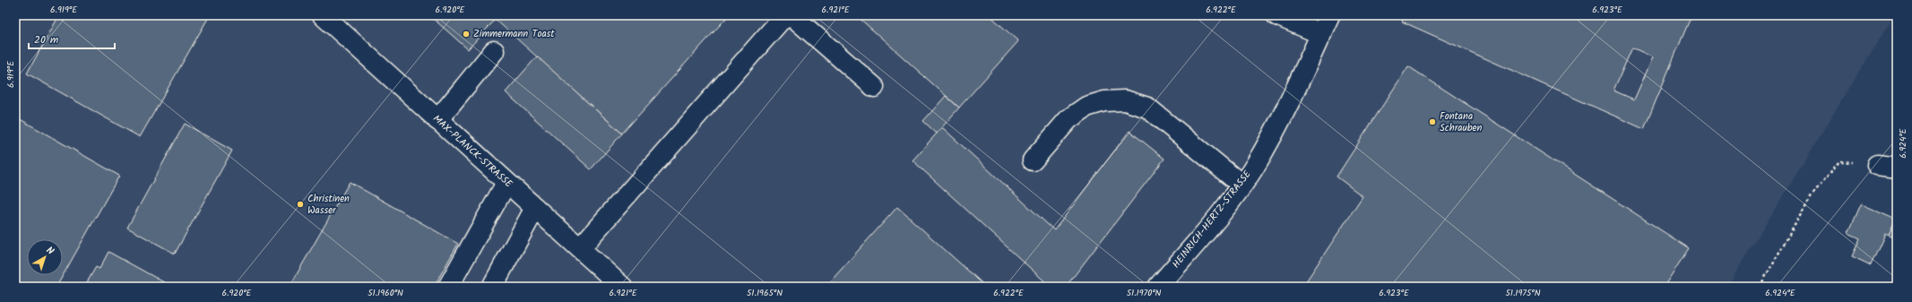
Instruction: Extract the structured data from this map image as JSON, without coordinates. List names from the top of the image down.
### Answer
{
  "streets": {
    "street": ["MAX-PLANCK-STRASSE", "HEINRICH-HERTZ-STRASSE"]
  },
  "places": ["Zimmermann Toast", "Fontana Schrauben", "Christinen Wasser"],
  "scale_bar": "20 m",
  "north": "top right",
  "coordinates": [
    "6.919°E",
    "6.920°E",
    "6.921°E",
    "6.922°E",
    "6.923°E",
    "6.924°E",
    "51.1960°N",
    "51.1965°N",
    "51.1970°N",
    "51.1975°N"
  ]
}
